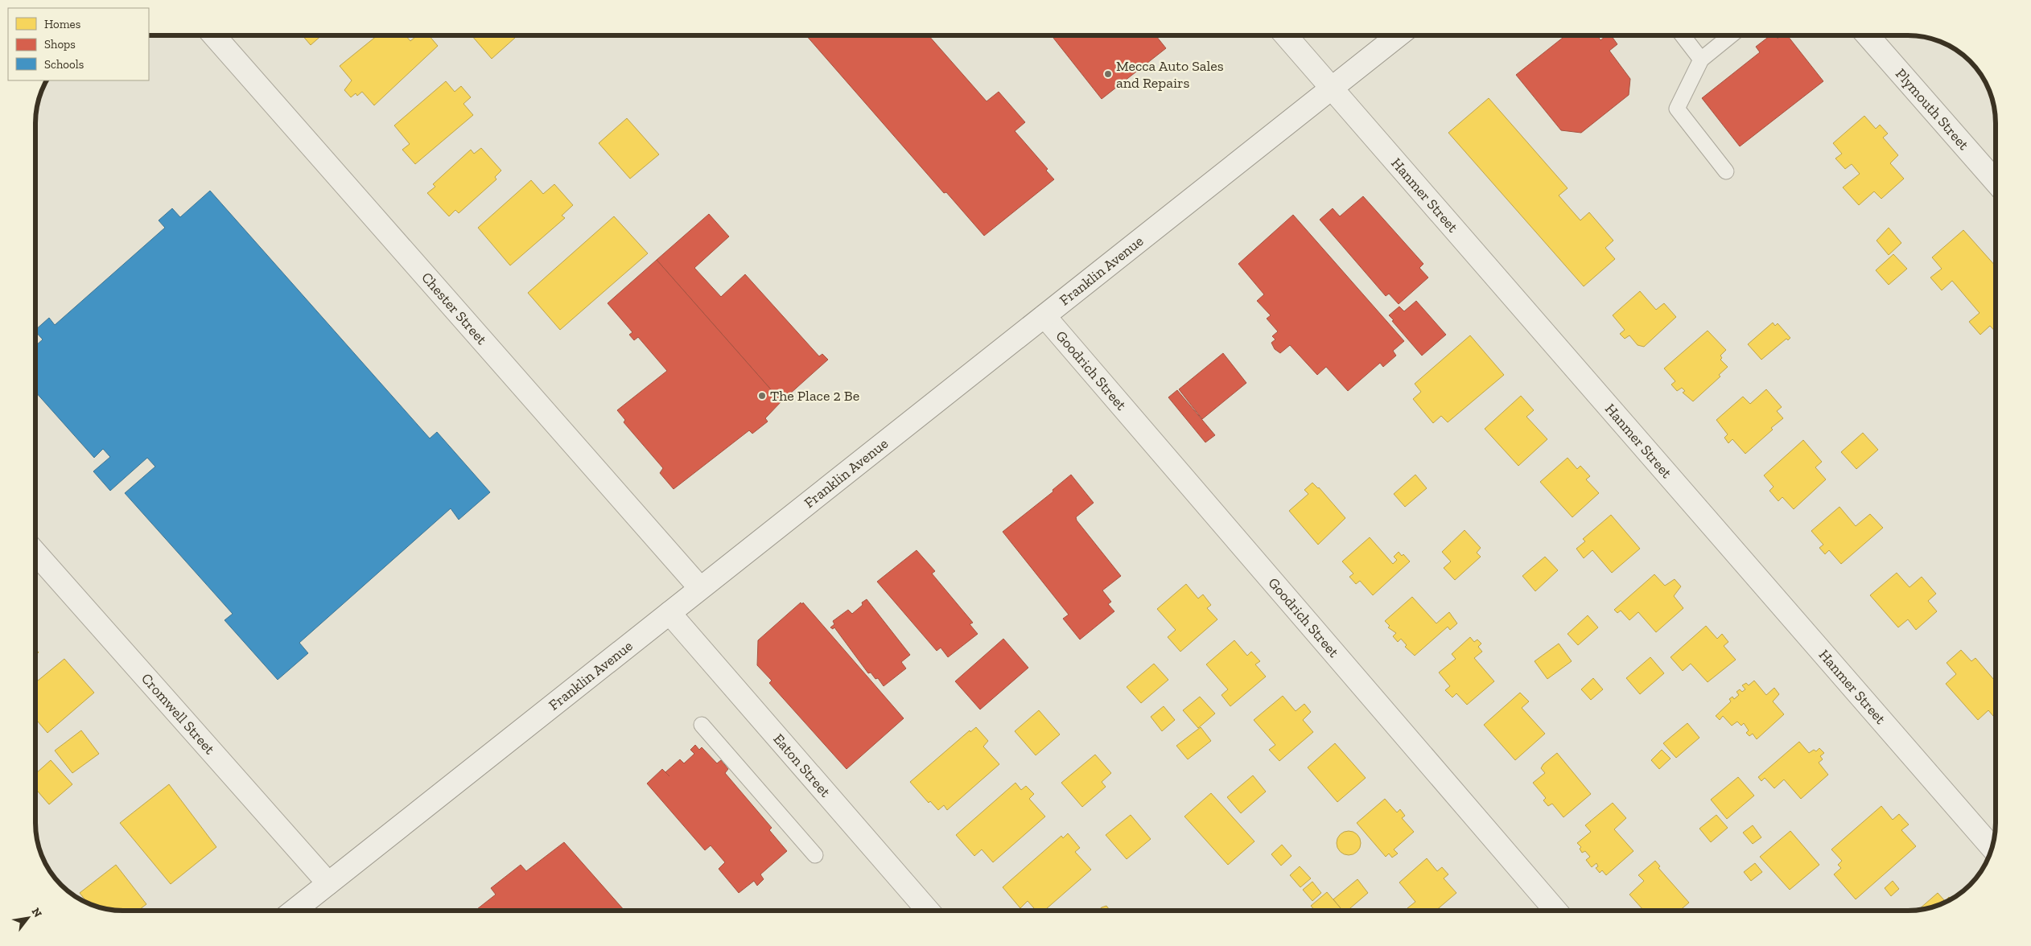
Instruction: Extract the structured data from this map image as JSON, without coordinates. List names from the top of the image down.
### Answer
{
  "streets": {
    "street": [
      "Plymouth Street",
      "Hanmer Street",
      "Franklin Avenue",
      "Chester Street",
      "Goodrich Street",
      "Cromwell Street",
      "Eaton Street"
    ]
  },
  "crossings": [
    ["Hanmer Street", "Franklin Avenue"],
    ["Franklin Avenue", "Chester Street"],
    ["Franklin Avenue", "Goodrich Street"],
    ["Franklin Avenue", "Cromwell Street"],
    ["Franklin Avenue", "Eaton Street"]
  ],
  "places": ["Mecca Auto Sales and Repairs", "The Place 2 Be"],
  "legend": ["Homes", "Shops", "Schools"],
  "north": "top right"
}
